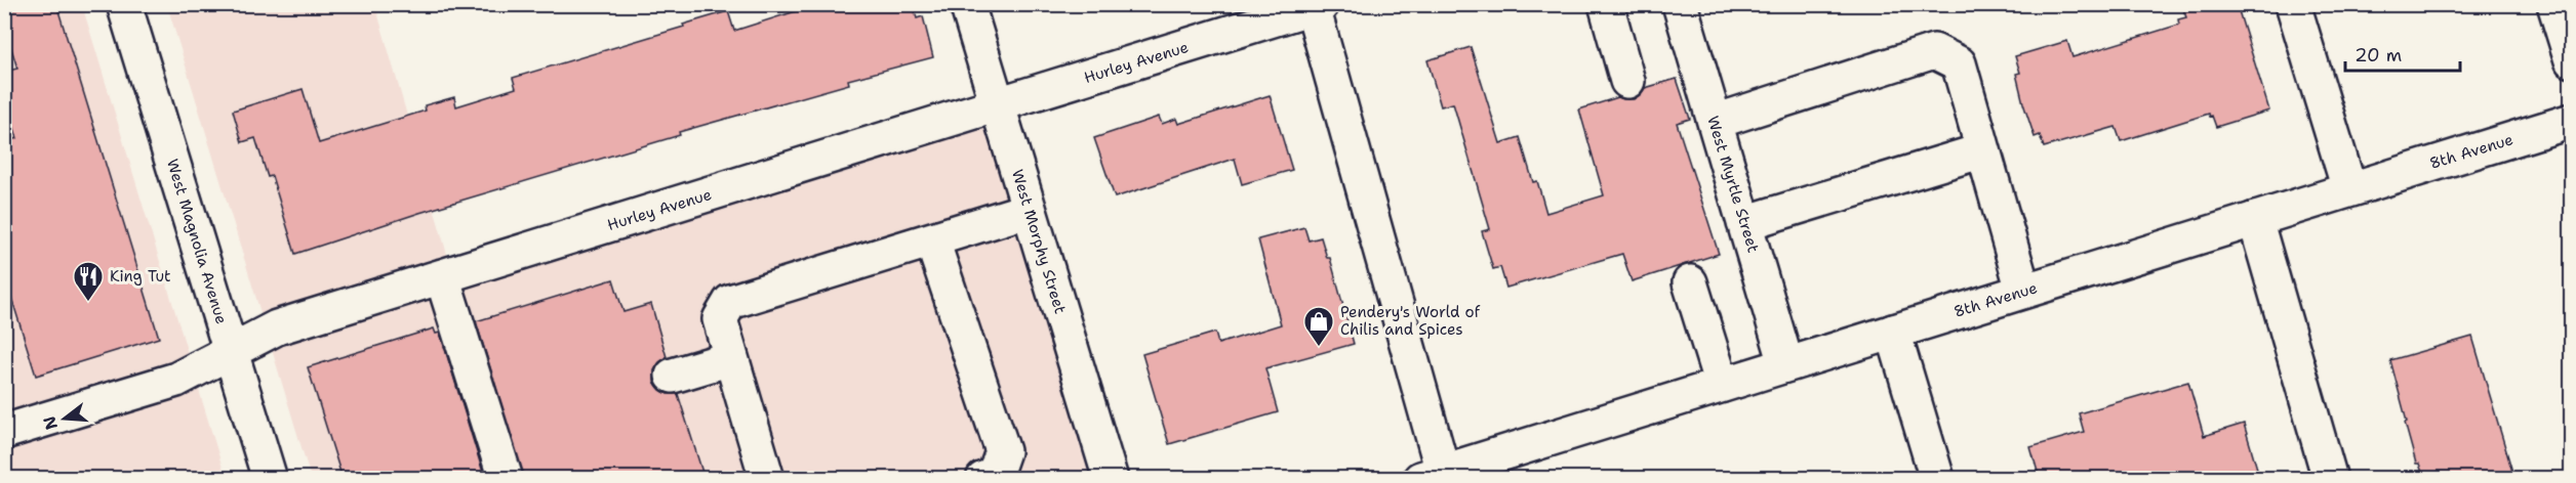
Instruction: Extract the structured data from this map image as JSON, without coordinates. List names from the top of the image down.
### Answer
{
  "streets": {
    "street": [
      "Hurley Avenue",
      "8th Avenue",
      "West Myrtle Street",
      "West Magnolia Avenue",
      "West Morphy Street"
    ]
  },
  "crossings": [
    ["Hurley Avenue", "West Magnolia Avenue"],
    ["Hurley Avenue", "West Morphy Street"],
    ["8th Avenue", "West Myrtle Street"]
  ],
  "places": {
    "restaurant": ["King Tut"],
    "shop": ["Pendery's World of Chilis and Spices"]
  },
  "scale_bar": "20 m",
  "north": "left"
}
